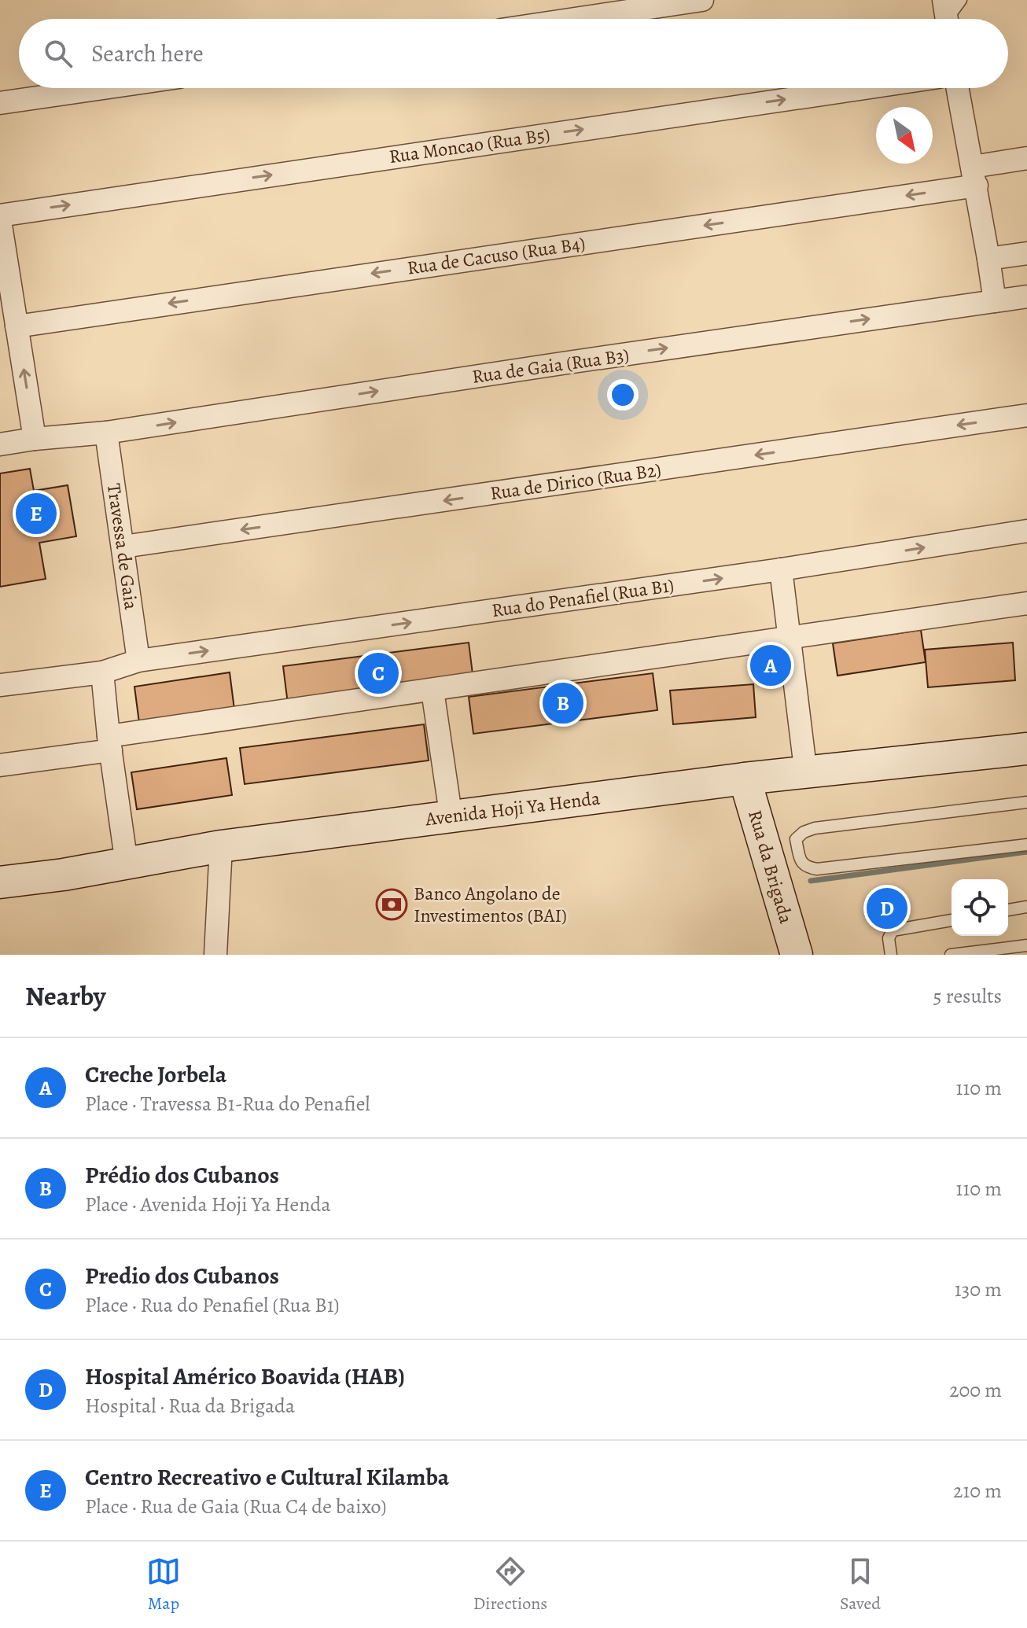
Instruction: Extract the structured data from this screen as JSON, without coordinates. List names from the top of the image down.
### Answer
{
  "streets": {
    "main road": ["Avenida Hoji Ya Henda", "Rua da Brigada"],
    "street": [
      "Rua Moncao (Rua B5)",
      "Rua de Cacuso (Rua B4)",
      "Rua de Gaia (Rua B3)",
      "Rua de Dirico (Rua B2)",
      "Travessa de Gaia",
      "Rua do Penafiel (Rua B1)"
    ]
  },
  "crossings": [
    ["Rua de Gaia (Rua B3)", "Travessa de Gaia"],
    ["Rua de Dirico (Rua B2)", "Travessa de Gaia"],
    ["Travessa de Gaia", "Rua do Penafiel (Rua B1)"],
    ["Avenida Hoji Ya Henda", "Rua da Brigada"]
  ],
  "one_way": ["Rua Moncao (Rua B5)", "Rua de Cacuso (Rua B4)", "Rua de Gaia (Rua B3)"],
  "places": {
    "bank": ["Banco Angolano de Investimentos (BAI)"]
  },
  "north": "bottom right",
  "page": {
    "search": "Search here",
    "pins": [
      "E",
      "A",
      "C",
      "B",
      "D"
    ],
    "heading": ["Nearby", "5 results"],
    "list": [
      {
        "mark": "A",
        "name": "Creche Jorbela",
        "note": "Place · Travessa B1-Rua do Penafiel",
        "value": "110 m"
      },
      {
        "mark": "B",
        "name": "Prédio dos Cubanos",
        "note": "Place · Avenida Hoji Ya Henda",
        "value": "110 m"
      },
      {
        "mark": "C",
        "name": "Predio dos Cubanos",
        "note": "Place · Rua do Penafiel (Rua B1)",
        "value": "130 m"
      },
      {
        "mark": "D",
        "name": "Hospital Américo Boavida (HAB)",
        "note": "Hospital · Rua da Brigada",
        "value": "200 m"
      },
      {
        "mark": "E",
        "name": "Centro Recreativo e Cultural Kilamba",
        "note": "Place · Rua de Gaia (Rua C4 de baixo)",
        "value": "210 m"
      }
    ],
    "nav": ["Map", "Directions", "Saved"]
  }
}
